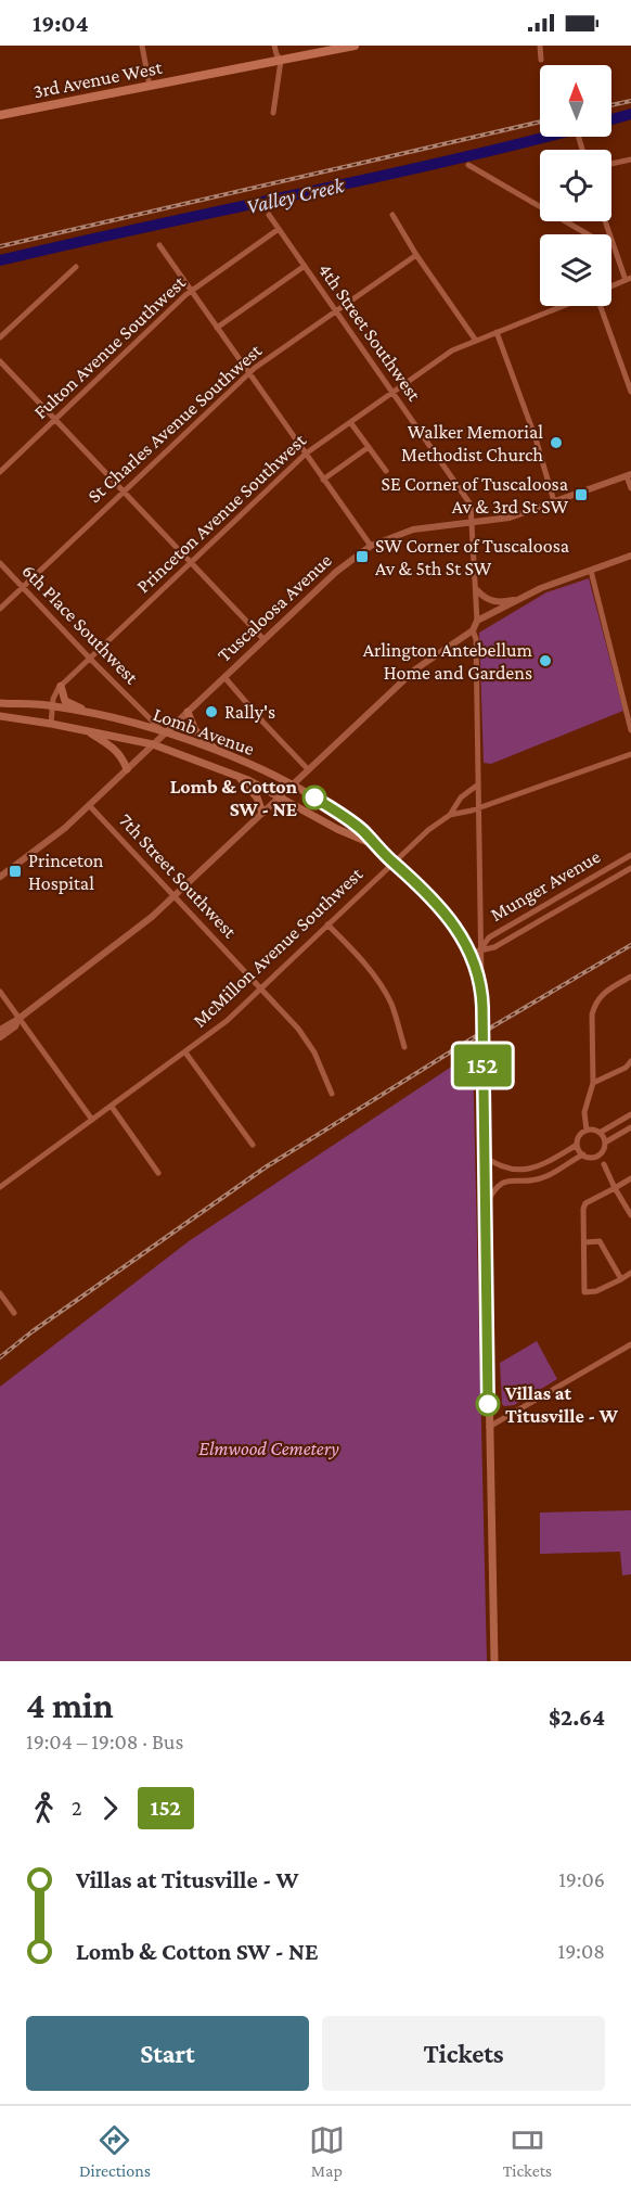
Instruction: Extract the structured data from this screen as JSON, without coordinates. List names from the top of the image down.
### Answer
{
  "streets": {
    "main road": ["3rd Avenue West", "Lomb Avenue"],
    "street": [
      "4th Street Southwest",
      "Fulton Avenue Southwest",
      "St Charles Avenue Southwest",
      "Princeton Avenue Southwest",
      "Tuscaloosa Avenue",
      "6th Place Southwest",
      "7th Street Southwest",
      "Munger Avenue",
      "McMillon Avenue Southwest"
    ]
  },
  "crossings": [
    ["4th Street Southwest", "St Charles Avenue Southwest"],
    ["4th Street Southwest", "Princeton Avenue Southwest"],
    ["4th Street Southwest", "Tuscaloosa Avenue"],
    ["St Charles Avenue Southwest", "6th Place Southwest"],
    ["Princeton Avenue Southwest", "6th Place Southwest"],
    ["Princeton Avenue Southwest", "Lomb Avenue"],
    ["Tuscaloosa Avenue", "6th Place Southwest"],
    ["Tuscaloosa Avenue", "Lomb Avenue"],
    ["Tuscaloosa Avenue", "7th Street Southwest"],
    ["6th Place Southwest", "Lomb Avenue"],
    ["Lomb Avenue", "Munger Avenue"],
    ["Lomb Avenue", "McMillon Avenue Southwest"],
    ["7th Street Southwest", "McMillon Avenue Southwest"]
  ],
  "water": ["Valley Creek"],
  "parks": ["Elmwood Cemetery"],
  "places": {
    "other": [
      "Walker Memorial Methodist Church",
      "Arlington Antebellum Home and Gardens",
      "Rally's",
      "Lomb & Cotton SW - NE",
      "Villas at Titusville - W"
    ],
    "transit": ["SE Corner of Tuscaloosa Av & 3rd St SW", "SW Corner of Tuscaloosa Av & 5th St SW", "Princeton Hospital"]
  },
  "lines": ["bus line 152"],
  "north": "top",
  "page": {
    "status": "19:04",
    "on_map": "152",
    "heading": ["4 min", "19:04 – 19:08 · Bus", "$2.64"],
    "legs": ["2", "152"],
    "list": [
      {
        "name": "Villas at Titusville - W",
        "value": "19:06"
      },
      {
        "name": "Lomb & Cotton SW - NE",
        "value": "19:08"
      }
    ],
    "buttons": ["Start", "Tickets"],
    "tabs": ["Directions", "Map", "Tickets"]
  }
}
